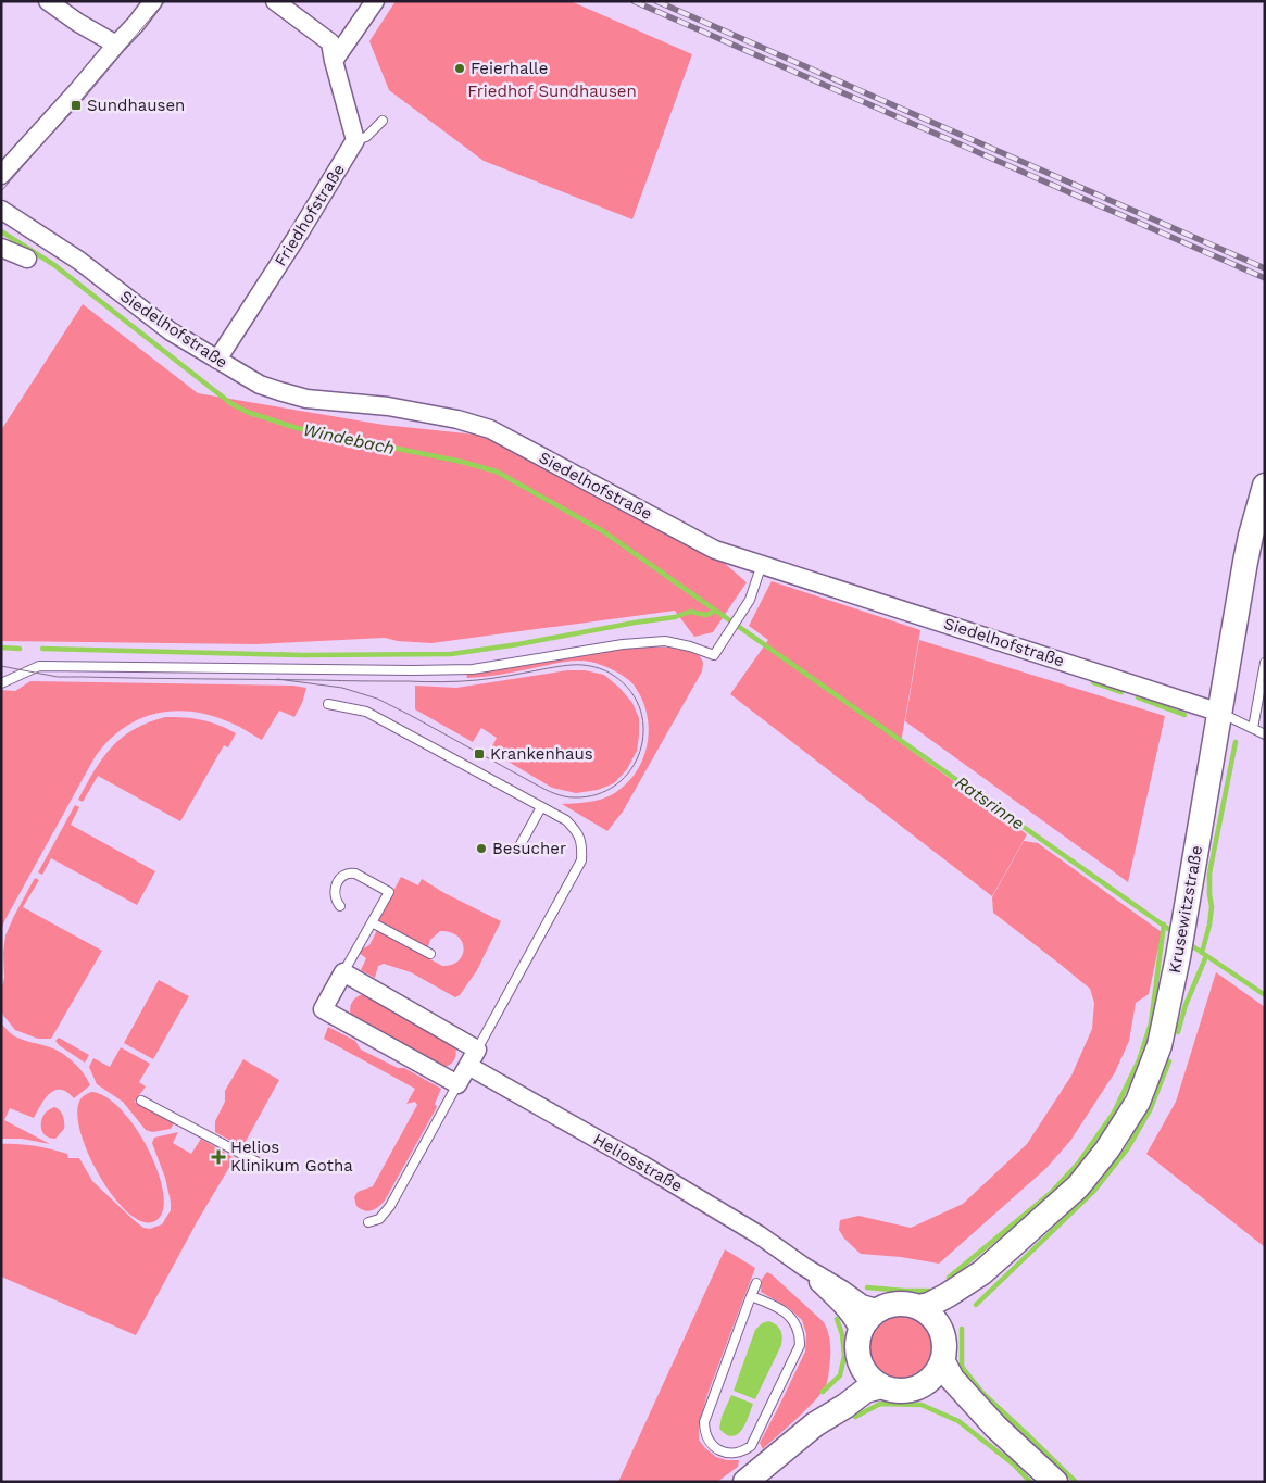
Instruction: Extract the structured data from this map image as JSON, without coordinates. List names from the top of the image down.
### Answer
{
  "streets": {
    "main road": ["Krusewitzstraße"],
    "street": ["Friedhofstraße", "Siedelhofstraße", "Heliosstraße"]
  },
  "crossings": [
    ["Friedhofstraße", "Siedelhofstraße"],
    ["Siedelhofstraße", "Krusewitzstraße"]
  ],
  "water": ["Windebach", "Ratsrinne"],
  "parks": ["Friedhof Sundhausen"],
  "places": {
    "other": ["Feierhalle", "Besucher"],
    "transit": ["Sundhausen", "Krankenhaus"],
    "health": ["Helios Klinikum Gotha"]
  }
}
